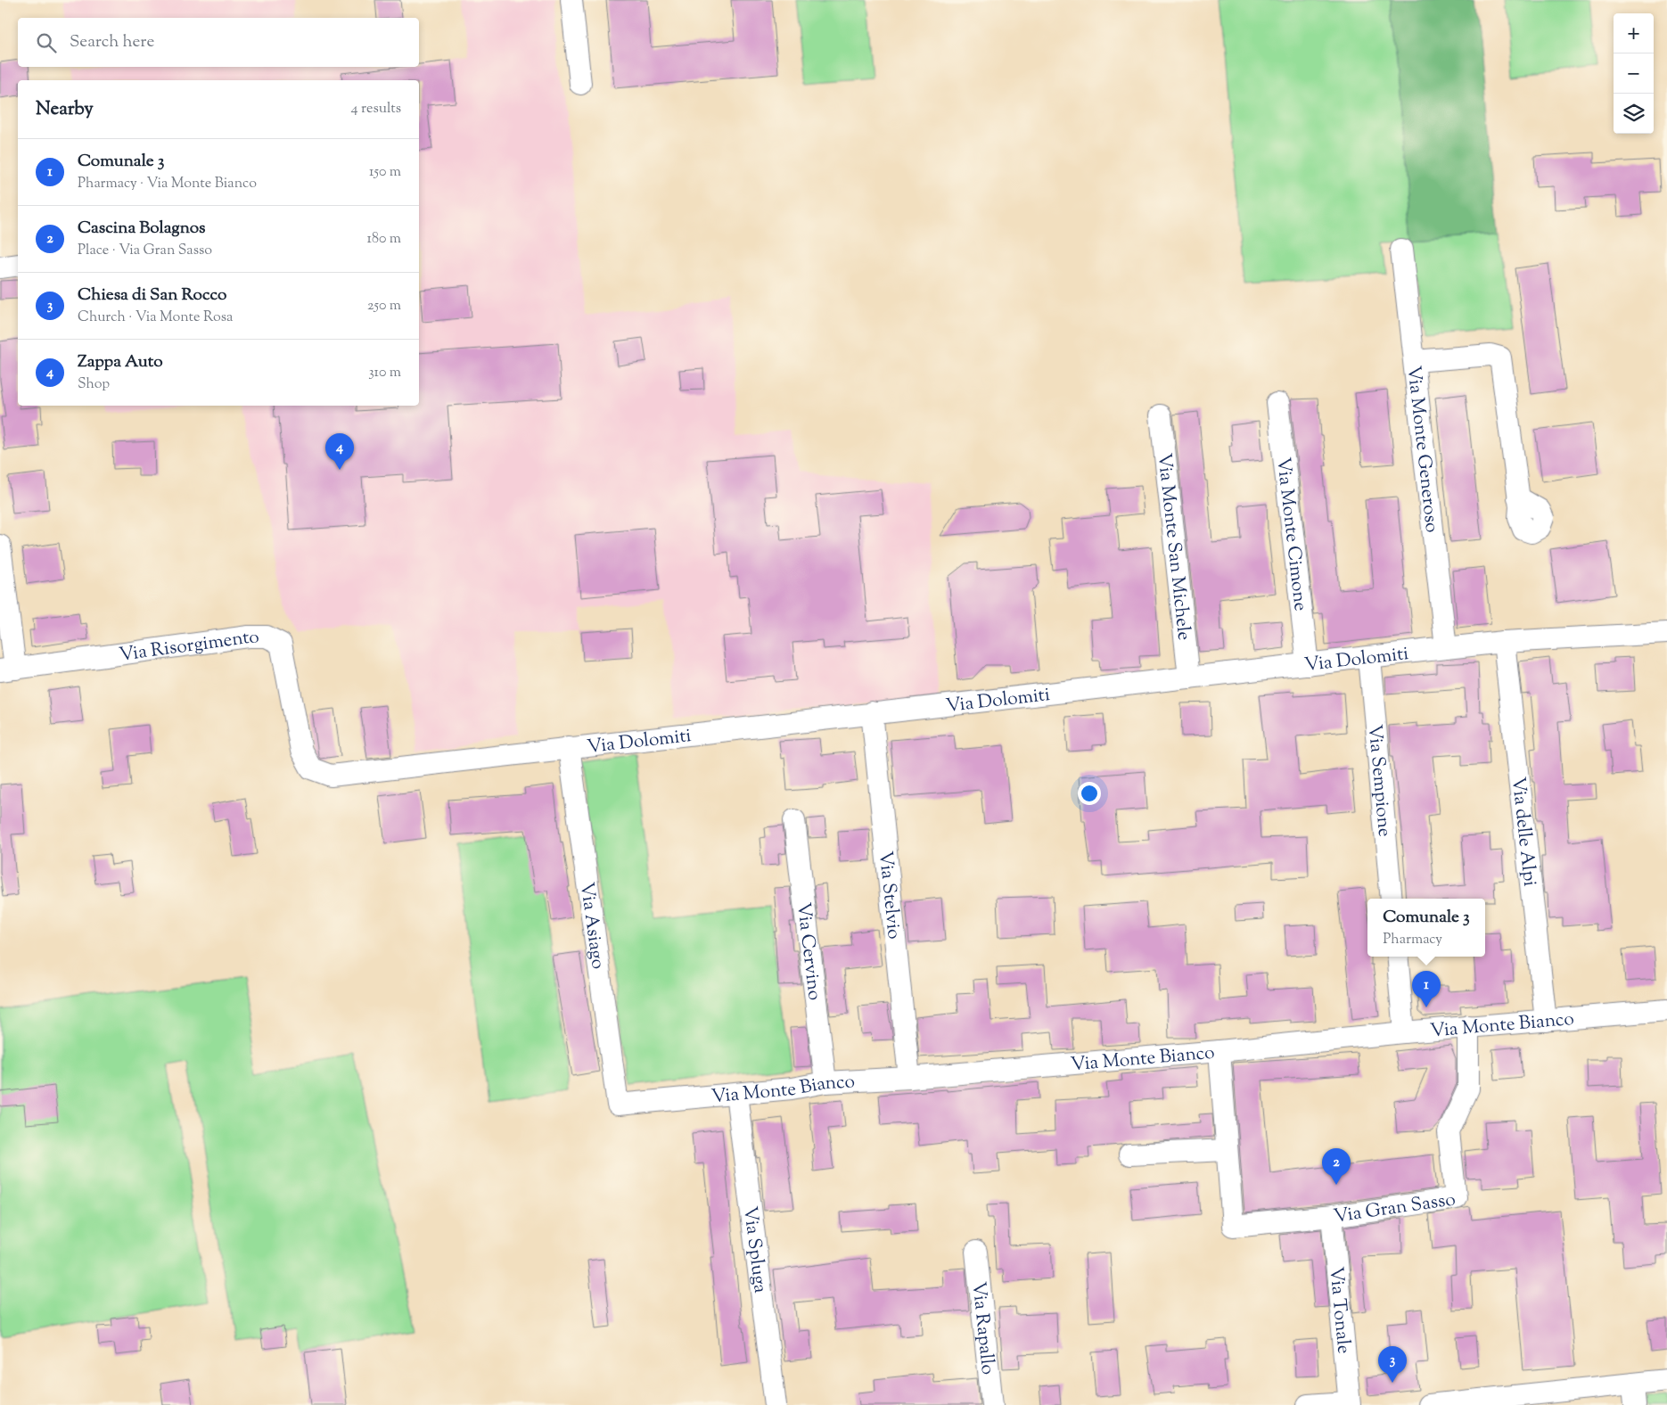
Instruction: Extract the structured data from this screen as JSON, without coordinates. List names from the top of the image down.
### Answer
{
  "streets": {
    "street": [
      "Via Monte Generoso",
      "Via Monte Cimone",
      "Via Monte San Michele",
      "Via Risorgimento",
      "Via Dolomiti",
      "Via Sempione",
      "Via delle Alpi",
      "Via Stelvio",
      "Via Asiago",
      "Via Cervino",
      "Via Monte Bianco",
      "Via Gran Sasso",
      "Via Spluga",
      "Via Tonale",
      "Via Rapallo"
    ]
  },
  "crossings": [
    ["Via Monte Generoso", "Via Dolomiti"],
    ["Via Monte Cimone", "Via Dolomiti"],
    ["Via Monte San Michele", "Via Dolomiti"],
    ["Via Risorgimento", "Via Dolomiti"],
    ["Via Dolomiti", "Via Sempione"],
    ["Via Dolomiti", "Via delle Alpi"],
    ["Via Dolomiti", "Via Stelvio"],
    ["Via Dolomiti", "Via Asiago"],
    ["Via delle Alpi", "Via Monte Bianco"],
    ["Via Stelvio", "Via Monte Bianco"],
    ["Via Asiago", "Via Monte Bianco"],
    ["Via Cervino", "Via Monte Bianco"],
    ["Via Monte Bianco", "Via Gran Sasso"],
    ["Via Monte Bianco", "Via Spluga"],
    ["Via Gran Sasso", "Via Tonale"]
  ],
  "page": {
    "map_buttons": ["+", "−"],
    "search": "Search here",
    "heading": ["Nearby", "4 results"],
    "list": [
      {
        "mark": "1",
        "name": "Comunale 3",
        "note": "Pharmacy · Via Monte Bianco",
        "value": "150 m"
      },
      {
        "mark": "2",
        "name": "Cascina Bolagnos",
        "note": "Place · Via Gran Sasso",
        "value": "180 m"
      },
      {
        "mark": "3",
        "name": "Chiesa di San Rocco",
        "note": "Church · Via Monte Rosa",
        "value": "250 m"
      },
      {
        "mark": "4",
        "name": "Zappa Auto",
        "note": "Shop",
        "value": "310 m"
      }
    ],
    "pins": [
      "4",
      "1",
      "2",
      "3"
    ],
    "popup": ["Comunale 3", "Pharmacy"]
  }
}
